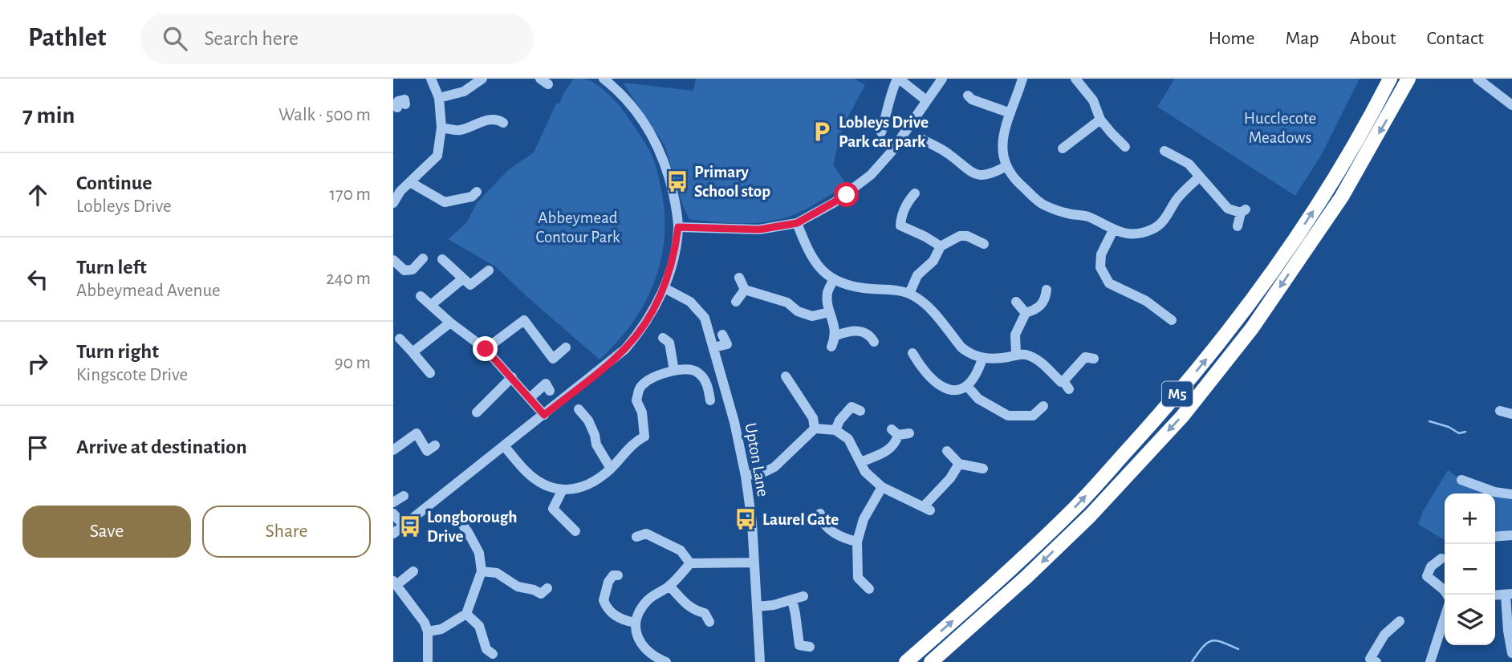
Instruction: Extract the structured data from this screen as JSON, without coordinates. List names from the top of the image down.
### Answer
{
  "streets": {
    "highway": ["M5"],
    "street": ["Upton Lane"]
  },
  "parks": ["Hucclecote Meadows", "Abbeymead Contour Park"],
  "places": {
    "parking": ["Lobleys Drive Park car park"],
    "bus stop": ["Primary School stop", "Laurel Gate", "Longborough Drive"]
  },
  "page": {
    "header": "Pathlet",
    "search": "Search here",
    "nav": [
      "Home",
      "Map",
      "About",
      "Contact"
    ],
    "heading": ["7 min", "Walk · 500 m"],
    "list": [
      ["Continue", "Lobleys Drive", "170 m"],
      ["Turn left", "Abbeymead Avenue", "240 m"],
      ["Turn right", "Kingscote Drive", "90 m"],
      "Arrive at destination"
    ],
    "buttons": ["Save", "Share"],
    "map_buttons": ["+", "−"]
  }
}
